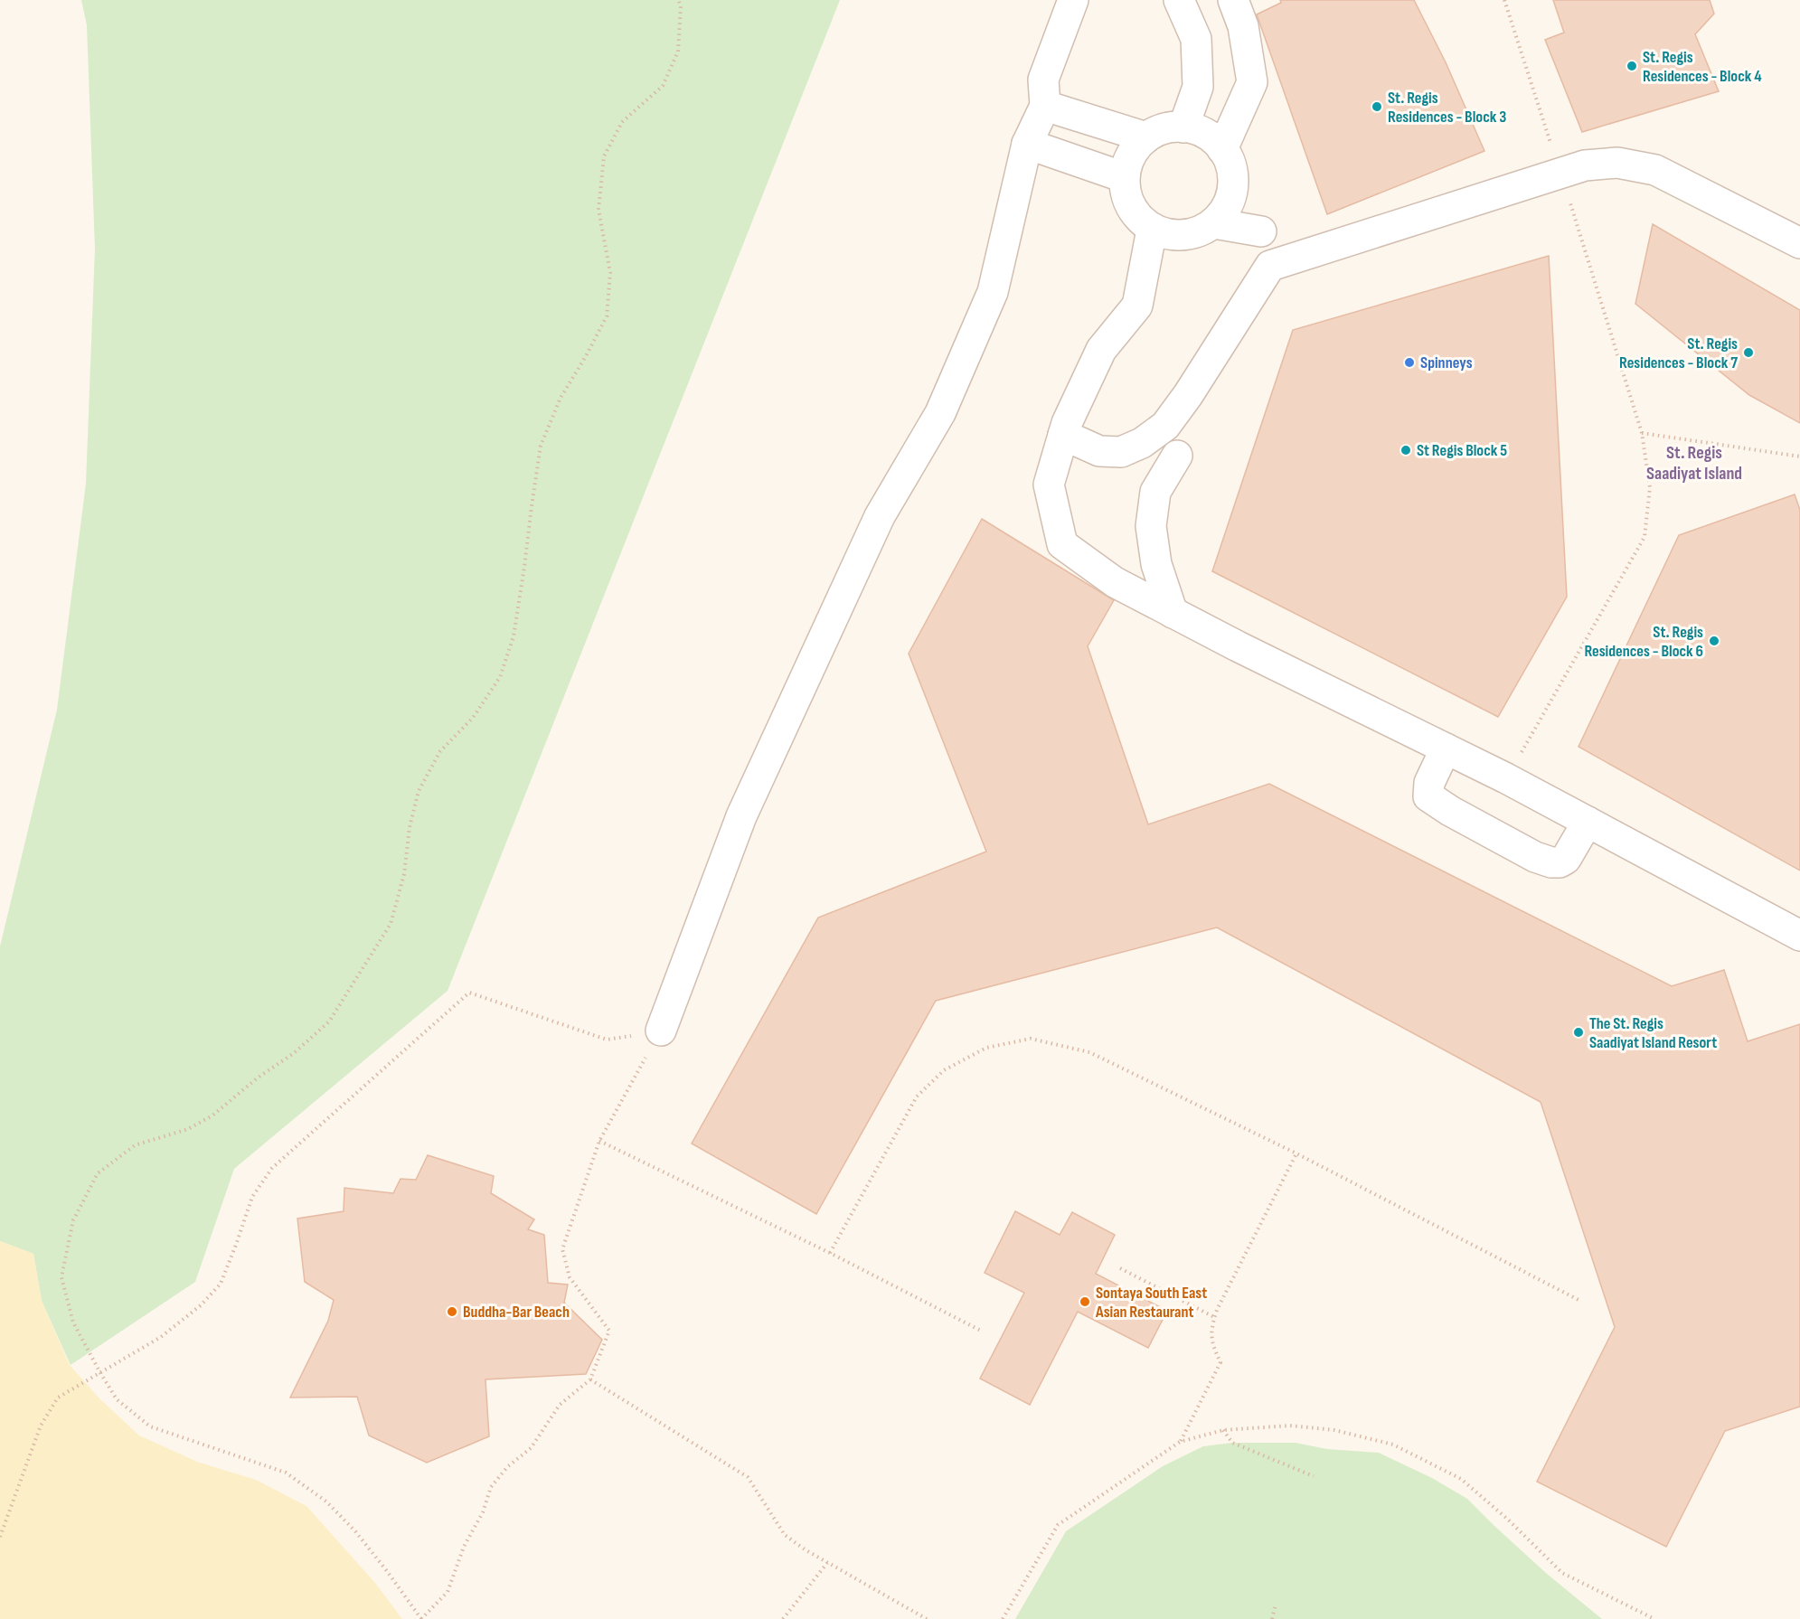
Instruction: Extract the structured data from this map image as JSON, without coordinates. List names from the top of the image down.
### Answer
{
  "districts": ["St. Regis Saadiyat Island"],
  "places": [
    "St. Regis Residences - Block 4",
    "St. Regis Residences - Block 3",
    "St. Regis Residences - Block 7",
    "Spinneys",
    "St Regis Block 5",
    "St. Regis Residences - Block 6",
    "The St. Regis Saadiyat Island Resort",
    "Sontaya South East Asian Restaurant",
    "Buddha-Bar Beach"
  ]
}
